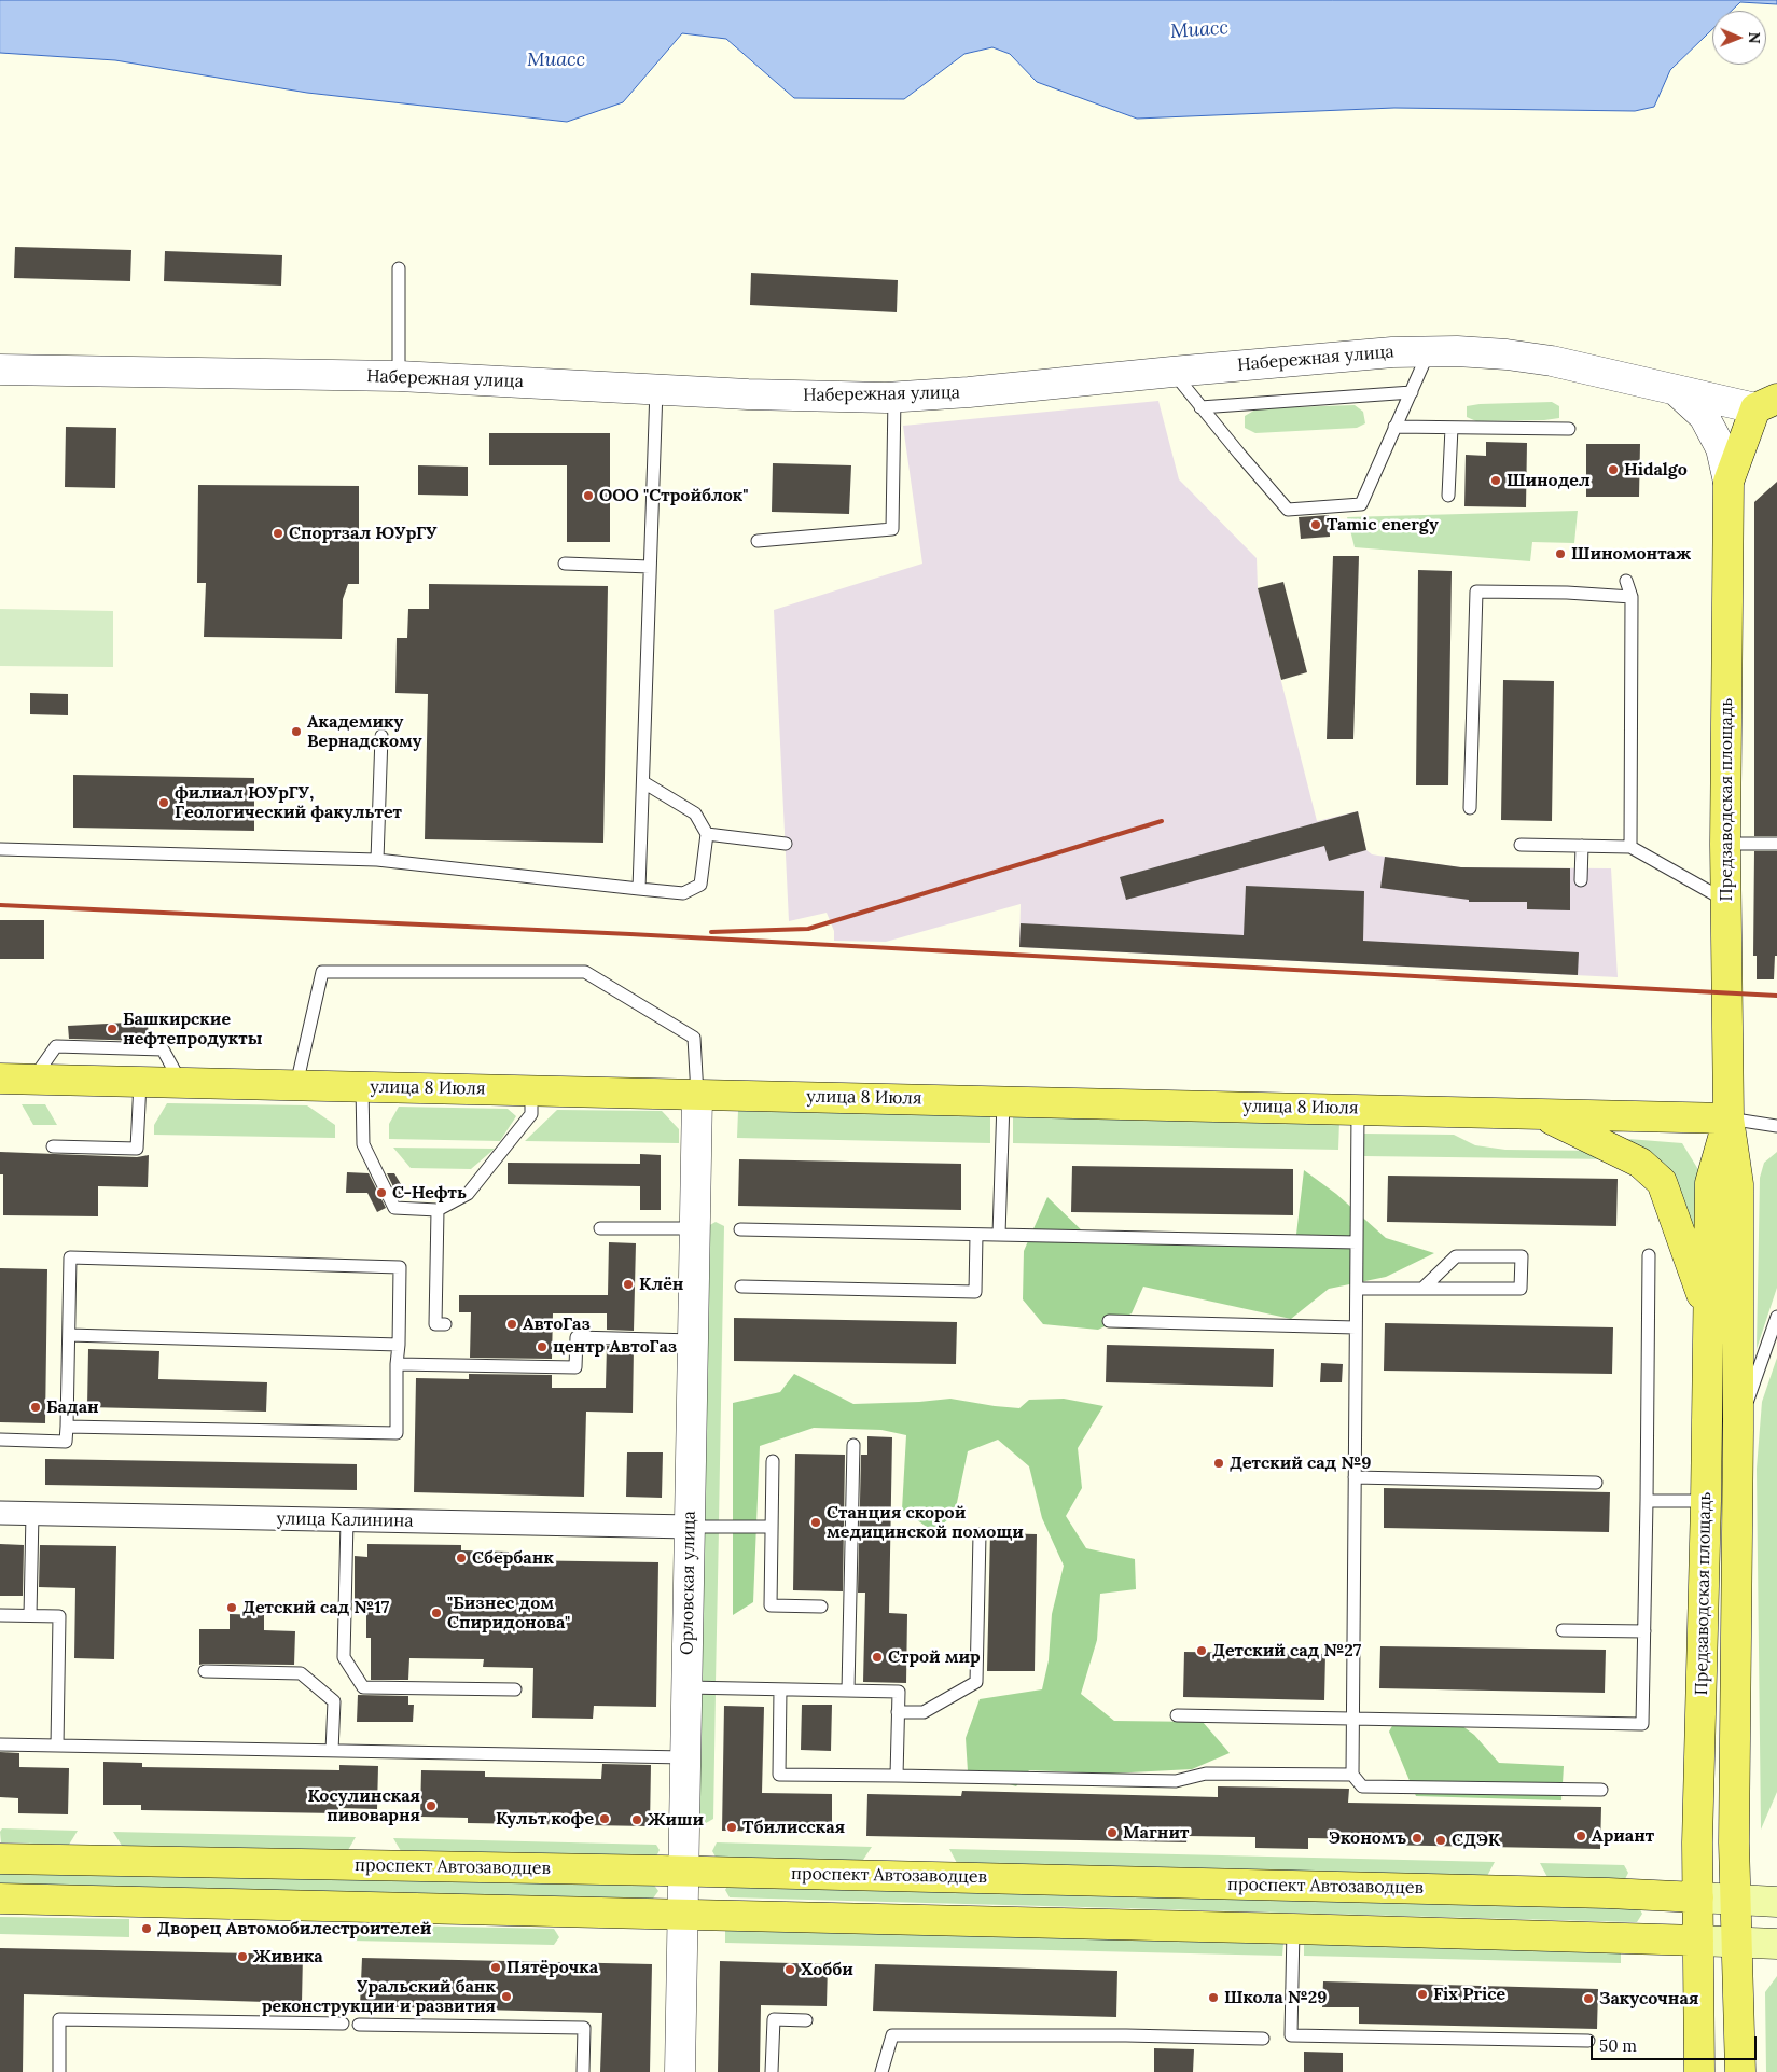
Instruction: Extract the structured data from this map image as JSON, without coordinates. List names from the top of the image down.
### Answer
{
  "streets": {
    "main road": ["Предзаводская площадь", "улица 8 Июля", "проспект Автозаводцев"],
    "street": ["Набережная улица", "улица Калинина", "Орловская улица"]
  },
  "crossings": [
    ["Набережная улица", "Предзаводская площадь"],
    ["Предзаводская площадь", "улица 8 Июля"],
    ["Предзаводская площадь", "проспект Автозаводцев"],
    ["улица 8 Июля", "Орловская улица"],
    ["улица Калинина", "Орловская улица"],
    ["Орловская улица", "проспект Автозаводцев"]
  ],
  "water": ["Миасс"],
  "places": [
    "Hidalgo",
    "Шинодел",
    "ООО \"Стройблок\"",
    "Tamic energy",
    "Спортзал ЮУрГУ",
    "Шиномонтаж",
    "Академику Вернадскому",
    "филиал ЮУрГУ, Геологический факультет",
    "Башкирские нефтепродукты",
    "С-Нефть",
    "Клён",
    "АвтоГаз",
    "центр АвтоГаз",
    "Бадан",
    "Детский сад №9",
    "Станция скорой медицинской помощи",
    "Сбербанк",
    "Детский сад №17",
    "\"Бизнес дом Спиридонова\"",
    "Детский сад №27",
    "Строй мир",
    "Косулинская пивоварня",
    "Культ кофе",
    "Жиши",
    "Тбилисская",
    "Магнит",
    "Ариант",
    "Экономъ",
    "СДЭК",
    "Дворец Автомобилестроителей",
    "Живика",
    "Пятёрочка",
    "Хобби",
    "Fix Price",
    "Уральский банк реконструкции и развития",
    "Школа №29",
    "Закусочная"
  ],
  "scale_bar": "50 m",
  "north": "right"
}
